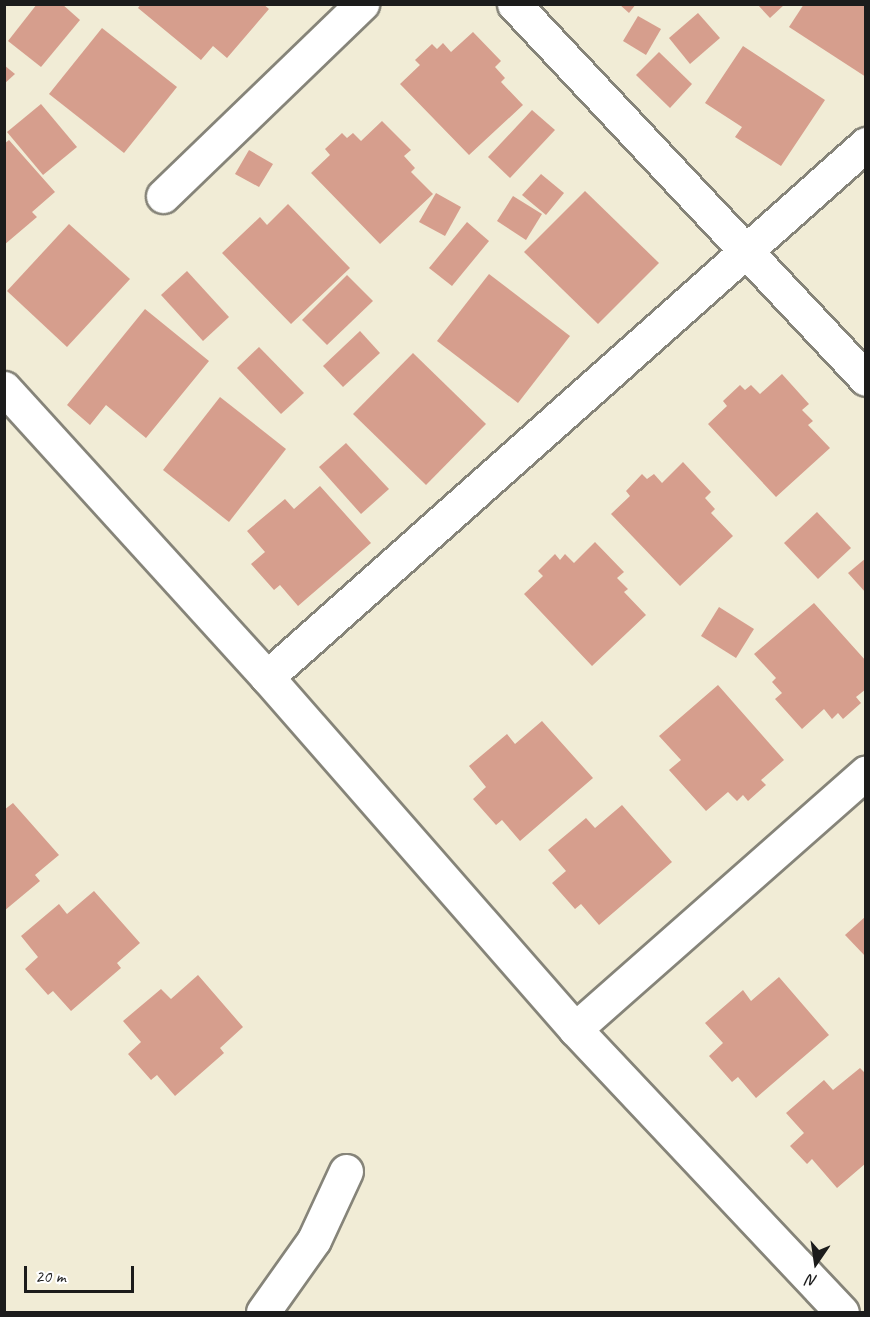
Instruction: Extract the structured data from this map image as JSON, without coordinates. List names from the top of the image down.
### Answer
{
  "scale_bar": "20 m",
  "north": "bottom"
}
